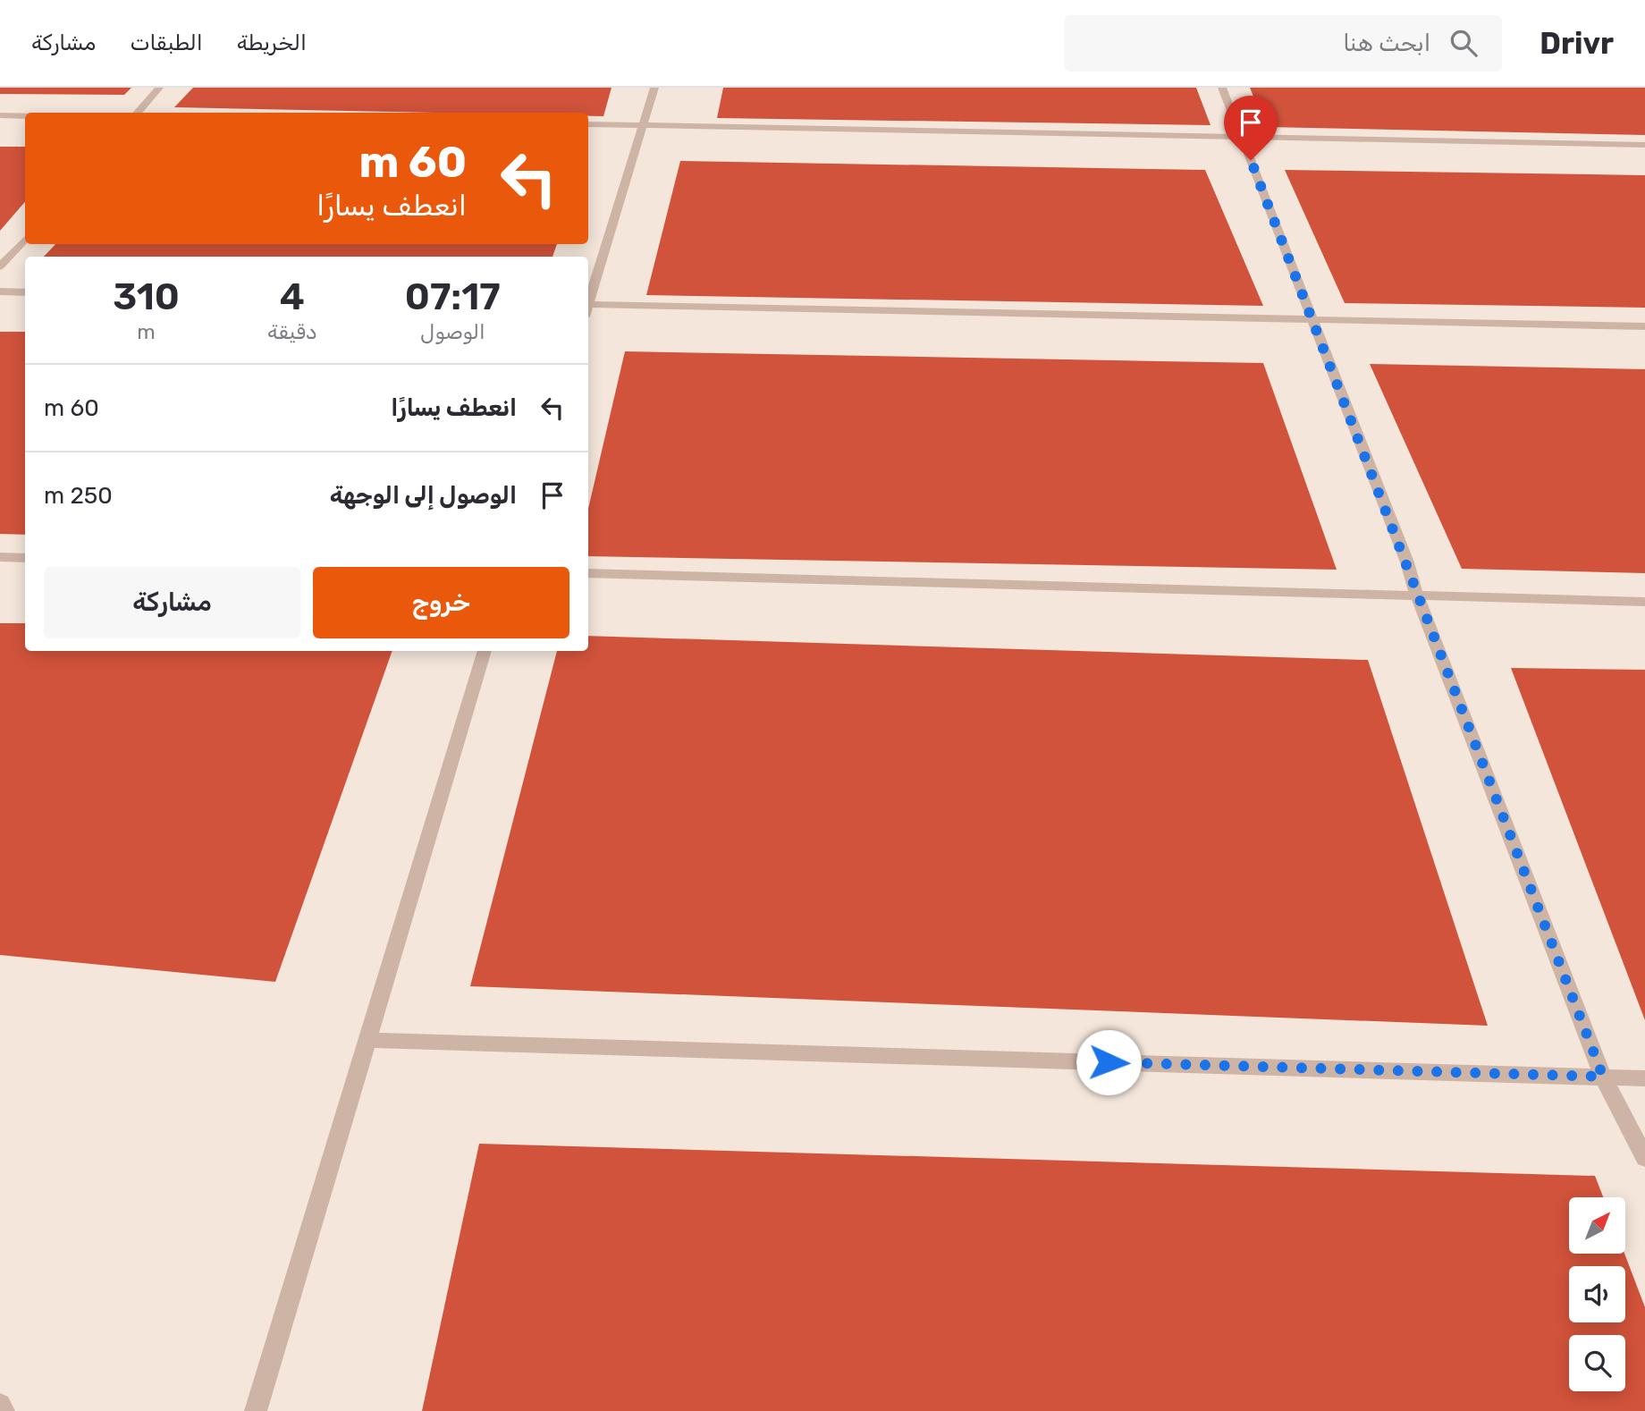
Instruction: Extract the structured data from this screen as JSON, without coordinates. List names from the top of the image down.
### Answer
{
  "north": "top right",
  "page": {
    "header": "Drivr",
    "search": "ابحث هنا",
    "nav": ["الخريطة", "الطبقات", "مشاركة"],
    "turn": ["60 m", "انعطف يسارًا"],
    "eta": [
      "07:17",
      "الوصول",
      "4",
      "دقيقة",
      "310",
      "m"
    ],
    "list": [
      {
        "name": "انعطف يسارًا",
        "value": "60 m"
      },
      {
        "name": "الوصول إلى الوجهة",
        "value": "250 m"
      }
    ],
    "buttons": ["خروج", "مشاركة"]
  }
}
